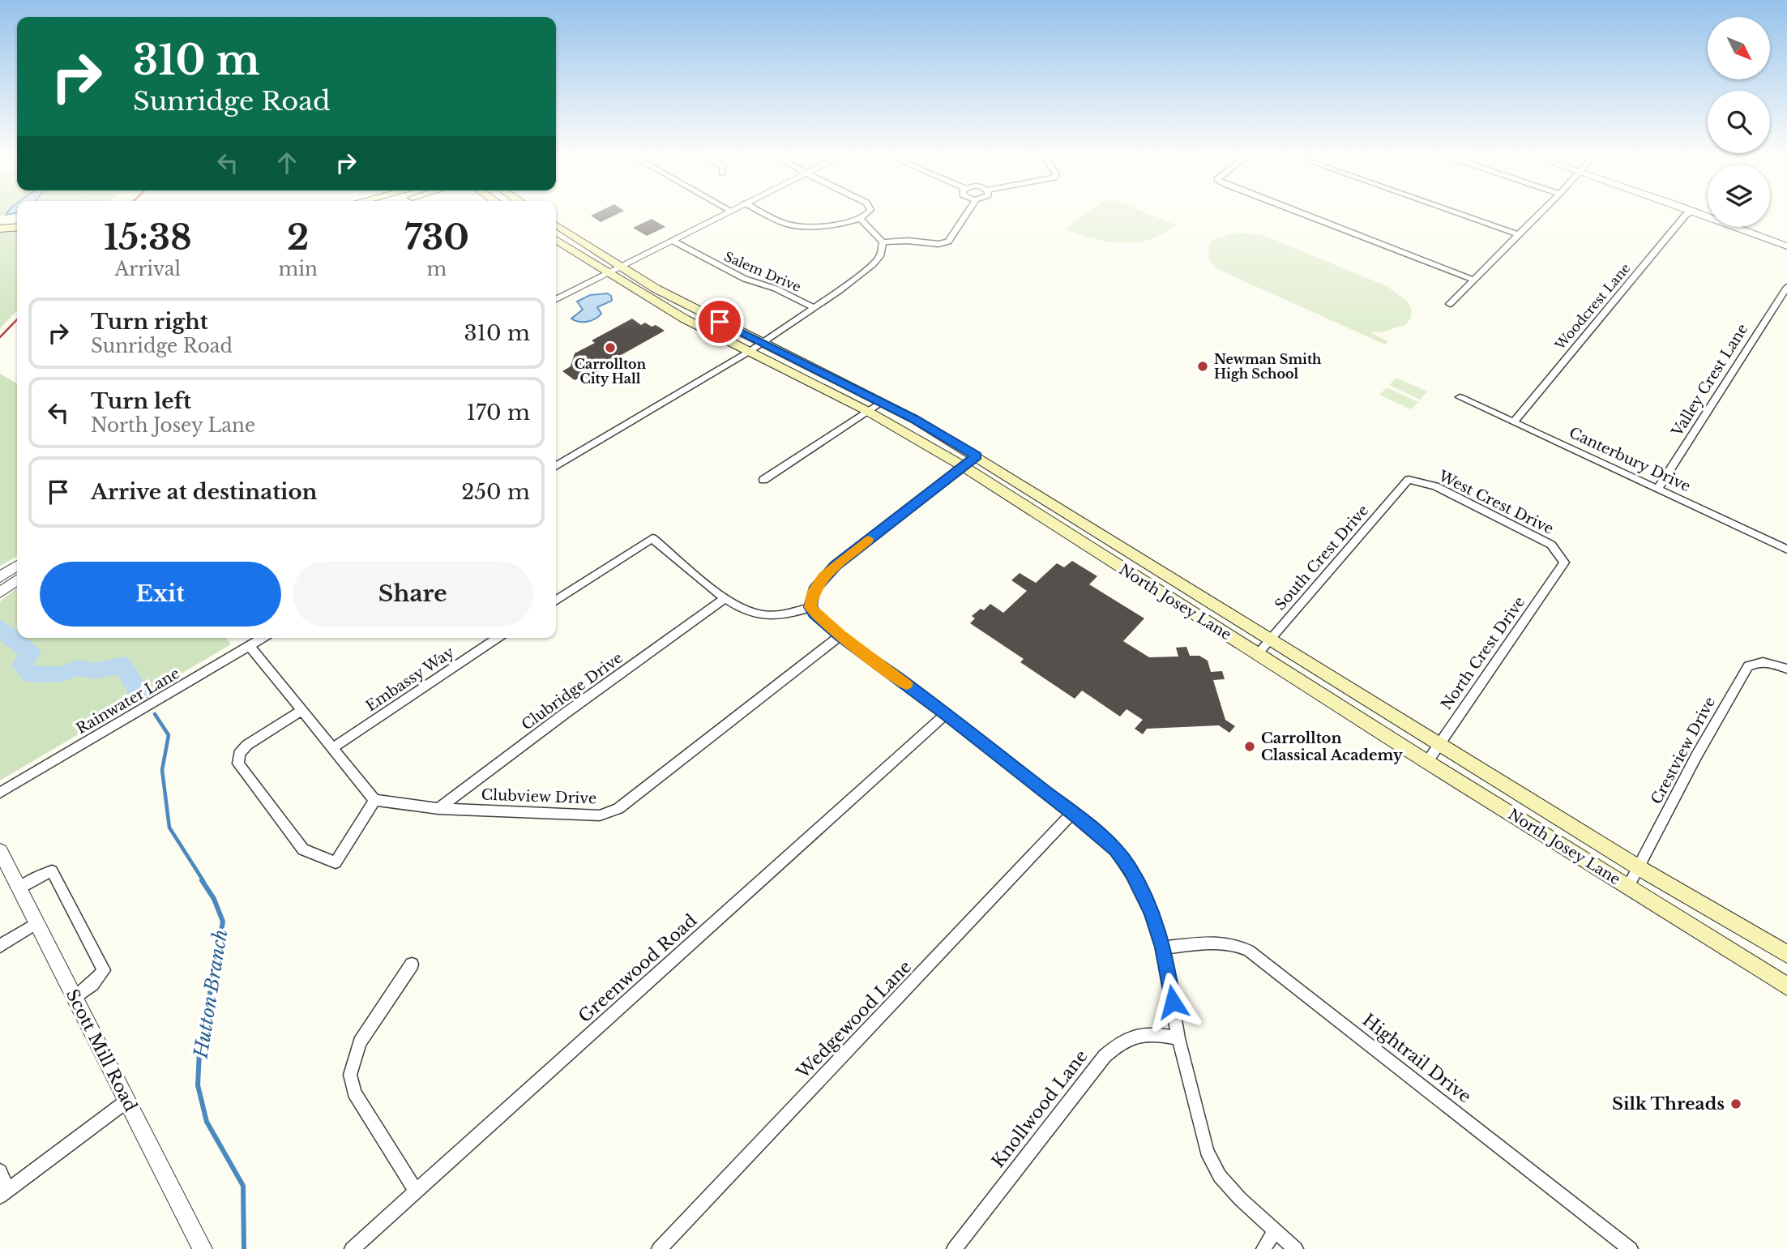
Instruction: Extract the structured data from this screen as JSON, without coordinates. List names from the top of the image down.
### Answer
{
  "streets": {
    "main road": ["North Josey Lane"],
    "street": [
      "Salem Drive",
      "Woodcrest Lane",
      "Valley Crest Lane",
      "Canterbury Drive",
      "West Crest Drive",
      "South Crest Drive",
      "North Crest Drive",
      "Embassy Way",
      "Clubridge Drive",
      "Rainwater Lane",
      "Crestview Drive",
      "Clubview Drive",
      "Greenwood Road",
      "Wedgewood Lane",
      "Scott Mill Road",
      "Hightrail Drive",
      "Knollwood Lane"
    ]
  },
  "crossings": [
    ["Woodcrest Lane", "Canterbury Drive"],
    ["Valley Crest Lane", "Canterbury Drive"],
    ["West Crest Drive", "South Crest Drive"],
    ["West Crest Drive", "North Crest Drive"],
    ["South Crest Drive", "North Josey Lane"],
    ["North Josey Lane", "North Crest Drive"],
    ["North Josey Lane", "Crestview Drive"],
    ["Clubridge Drive", "Clubview Drive"]
  ],
  "water": ["Hutton Branch"],
  "places": [
    "Carrollton City Hall",
    "Newman Smith High School",
    "Carrollton Classical Academy",
    "Silk Threads"
  ],
  "north": "bottom right",
  "page": {
    "turn": ["310 m", "Sunridge Road"],
    "eta": [
      "15:38",
      "Arrival",
      "2",
      "min",
      "730",
      "m"
    ],
    "list": [
      {
        "name": "Turn right",
        "note": "Sunridge Road",
        "value": "310 m"
      },
      {
        "name": "Turn left",
        "note": "North Josey Lane",
        "value": "170 m"
      },
      {
        "name": "Arrive at destination",
        "value": "250 m"
      }
    ],
    "buttons": ["Exit", "Share"]
  }
}
